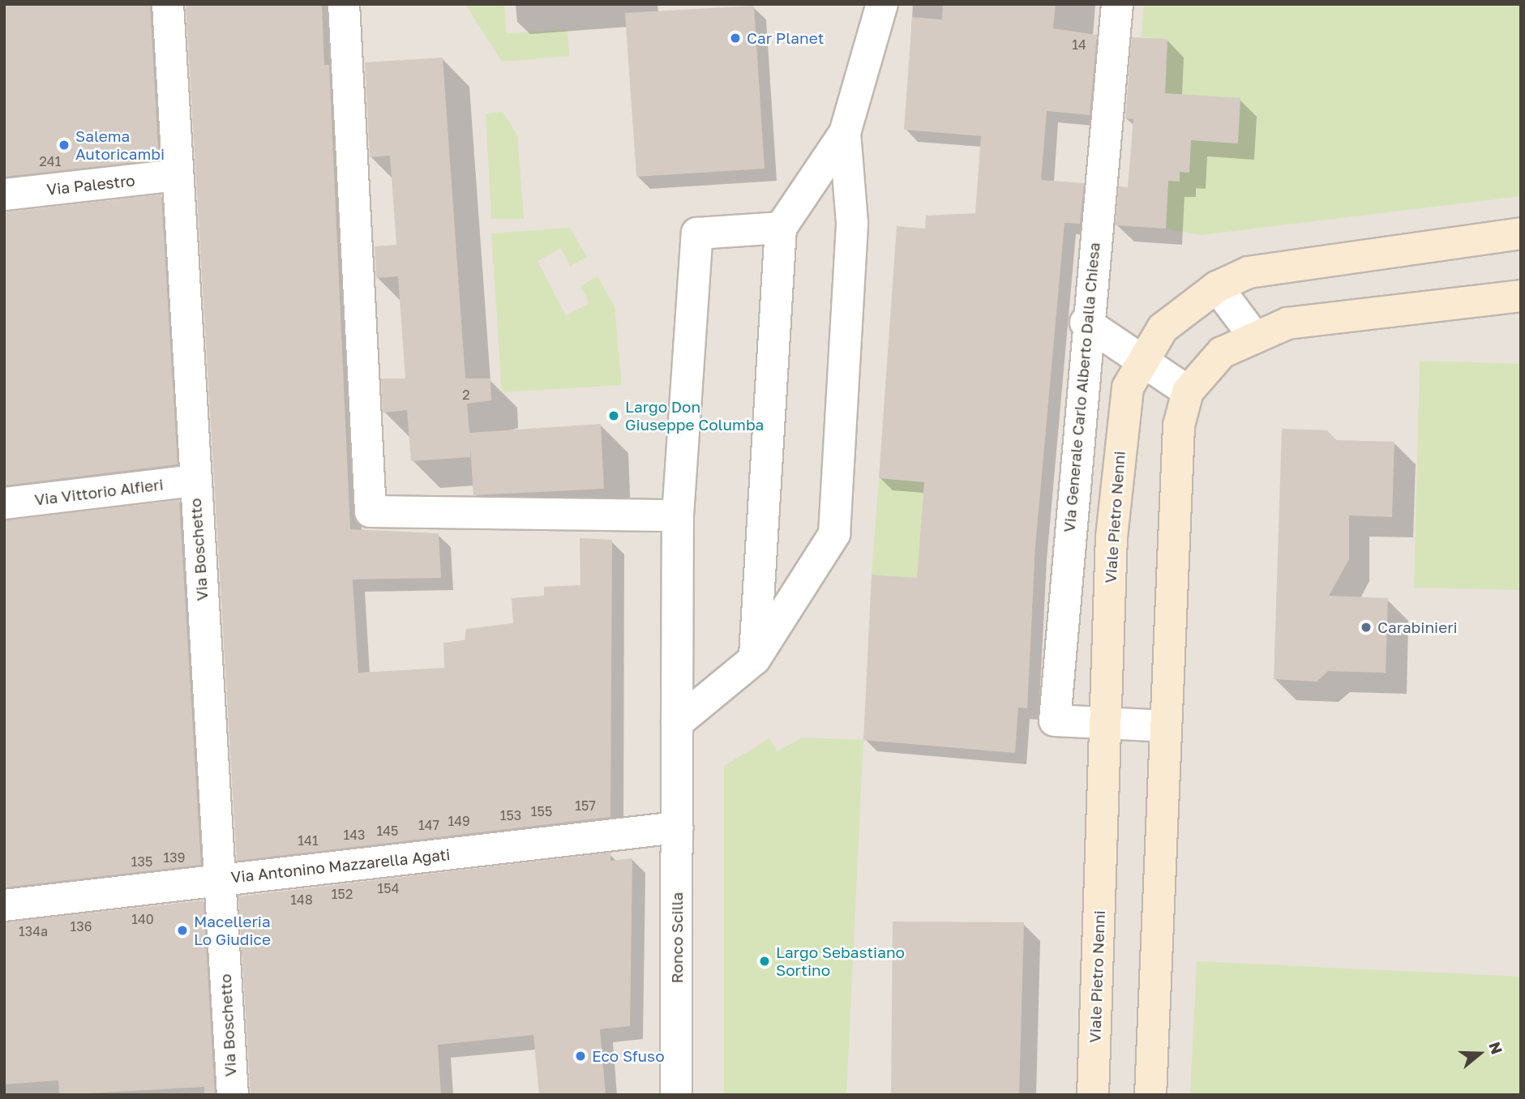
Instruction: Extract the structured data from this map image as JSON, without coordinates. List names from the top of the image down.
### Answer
{
  "streets": {
    "street": [
      "Via Palestro",
      "Via Generale Carlo Alberto Dalla Chiesa",
      "Via Vittorio Alfieri",
      "Viale Pietro Nenni",
      "Via Boschetto",
      "Via Antonino Mazzarella Agati",
      "Ronco Scilla"
    ]
  },
  "crossings": [
    ["Via Palestro", "Via Boschetto"],
    ["Via Generale Carlo Alberto Dalla Chiesa", "Viale Pietro Nenni"],
    ["Via Vittorio Alfieri", "Via Boschetto"],
    ["Via Boschetto", "Via Antonino Mazzarella Agati"],
    ["Via Antonino Mazzarella Agati", "Ronco Scilla"]
  ],
  "places": [
    "Car Planet",
    "Salema Autoricambi",
    "Largo Don Giuseppe Columba",
    "Carabinieri",
    "Macelleria Lo Giudice",
    "Largo Sebastiano Sortino",
    "Eco Sfuso"
  ],
  "house_numbers": [
    "14",
    "241",
    "2",
    "157",
    "155",
    "153",
    "149",
    "147",
    "145",
    "143",
    "141",
    "139",
    "135",
    "154",
    "152",
    "148",
    "140",
    "136",
    "134a"
  ],
  "north": "right"
}
